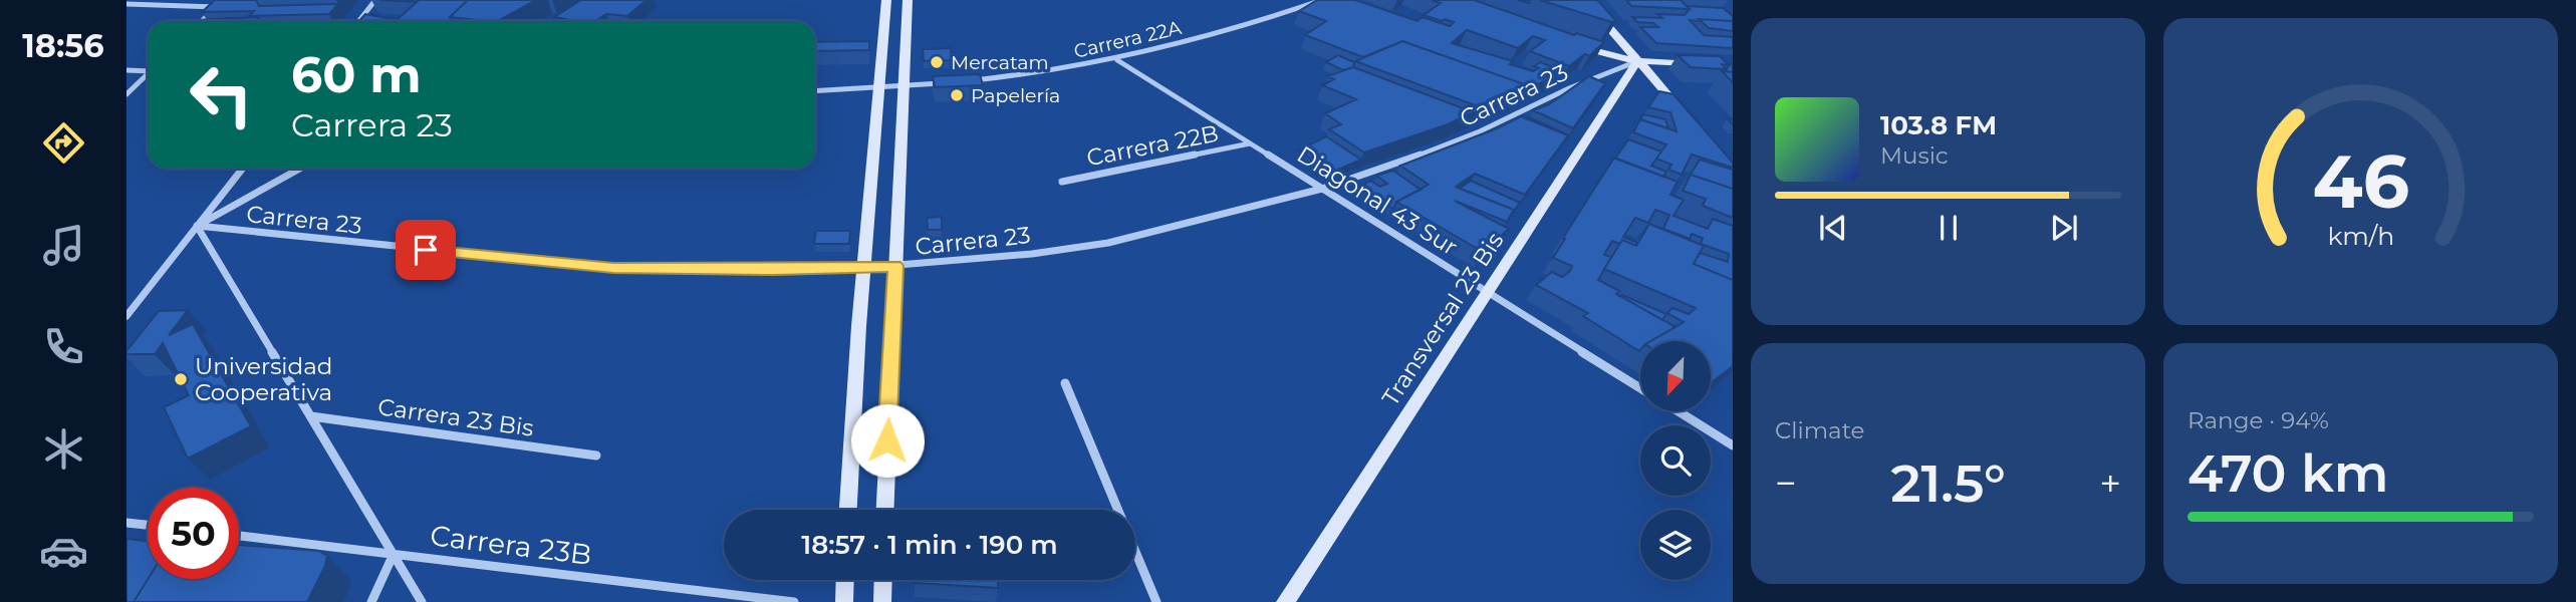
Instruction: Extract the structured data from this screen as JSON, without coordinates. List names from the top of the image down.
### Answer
{
  "streets": {
    "main road": ["Transversal 23 Bis"],
    "street": [
      "Carrera 22A",
      "Carrera 23",
      "Carrera 22B",
      "Diagonal 43 Sur",
      "Carrera 23 Bis",
      "Carrera 23B"
    ]
  },
  "crossings": [
    ["Carrera 22A", "Diagonal 43 Sur"],
    ["Carrera 23", "Diagonal 43 Sur"],
    ["Carrera 23", "Transversal 23 Bis"],
    ["Carrera 22B", "Diagonal 43 Sur"],
    ["Diagonal 43 Sur", "Transversal 23 Bis"]
  ],
  "places": ["Mercatam", "Papelería", "Universidad Cooperativa"],
  "north": "bottom left",
  "page": {
    "tabs": "18:56",
    "turn": ["60 m", "Carrera 23"],
    "song": ["103.8 FM", "Music"],
    "tile": [
      "Climate",
      ["Range · 94%", "470 km"]
    ],
    "heat": ["−", "21.5°", "+"],
    "limit": "50",
    "trip": "18:57 · 1 min · 190 m",
    "gauge": ["46", "km/h"]
  }
}
